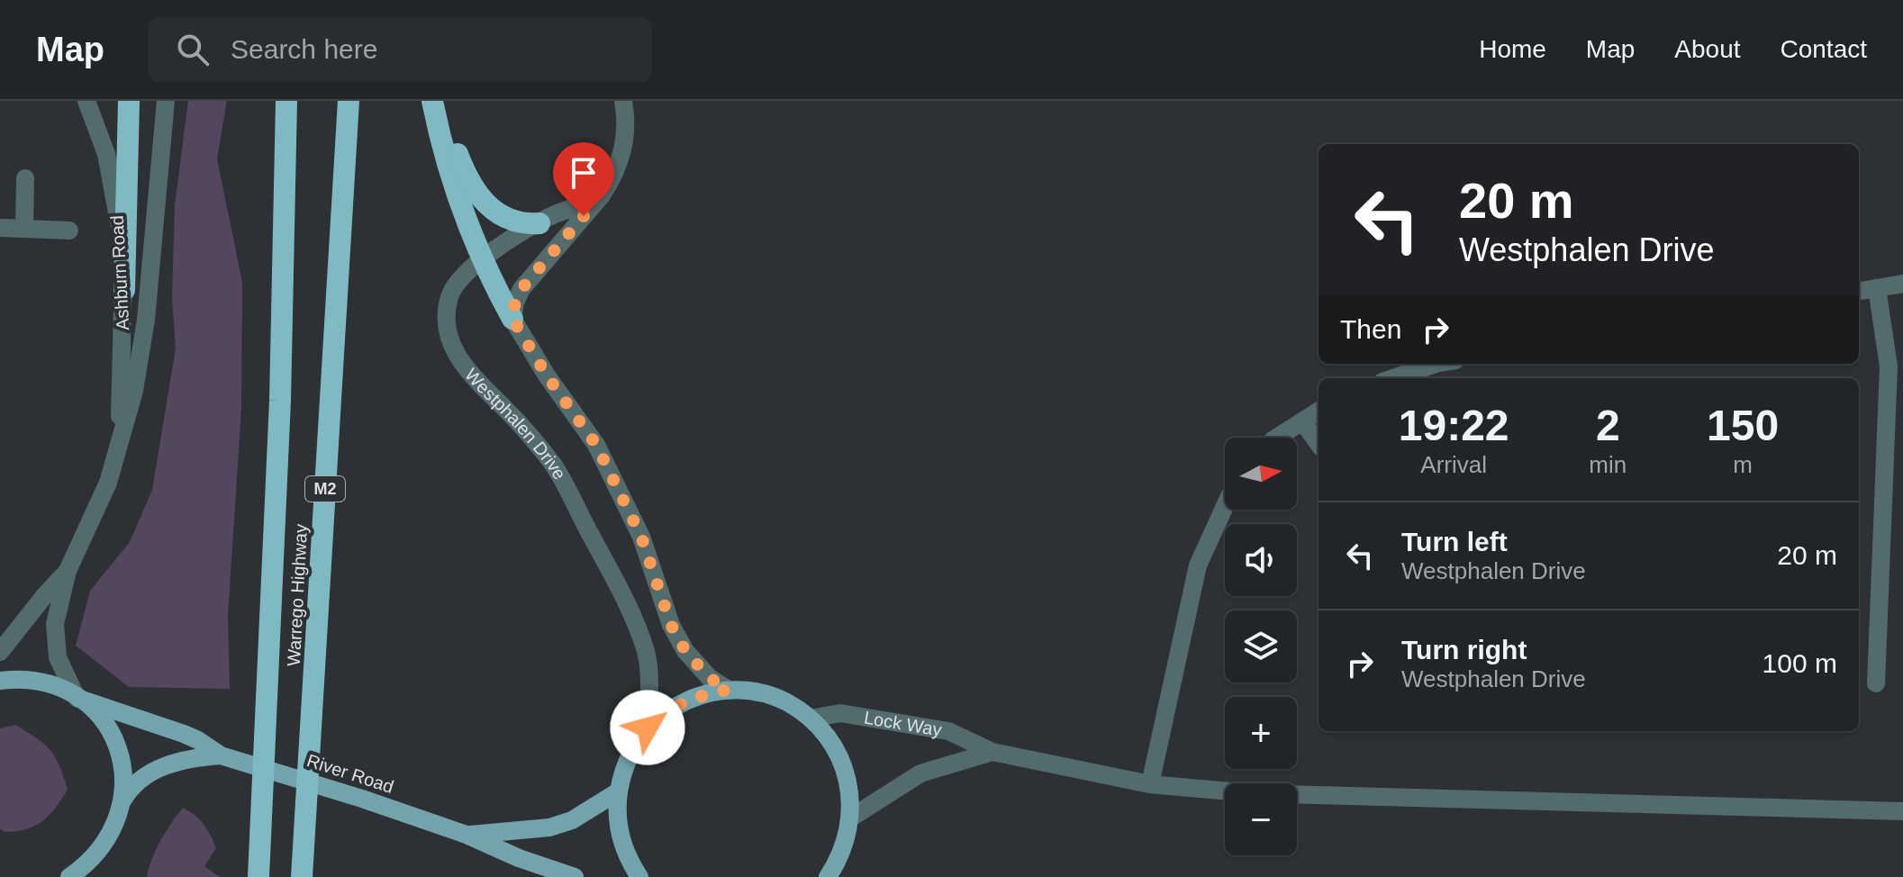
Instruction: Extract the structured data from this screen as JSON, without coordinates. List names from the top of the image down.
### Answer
{
  "streets": {
    "highway": ["M2", "Warrego Highway"],
    "main road": ["River Road"],
    "street": ["Ashburn Road", "Westphalen Drive", "Lock Way"]
  },
  "crossings": [
    ["Ashburn Road", "River Road"]
  ],
  "north": "right",
  "page": {
    "header": "Map",
    "search": "Search here",
    "nav": [
      "Home",
      "Map",
      "About",
      "Contact"
    ],
    "turn": ["20 m", "Westphalen Drive"],
    "then": "Then",
    "eta": [
      "19:22",
      "Arrival",
      "2",
      "min",
      "150",
      "m"
    ],
    "map_buttons": ["+", "−"],
    "list": [
      {
        "name": "Turn left",
        "note": "Westphalen Drive",
        "value": "20 m"
      },
      {
        "name": "Turn right",
        "note": "Westphalen Drive",
        "value": "100 m"
      }
    ]
  }
}
